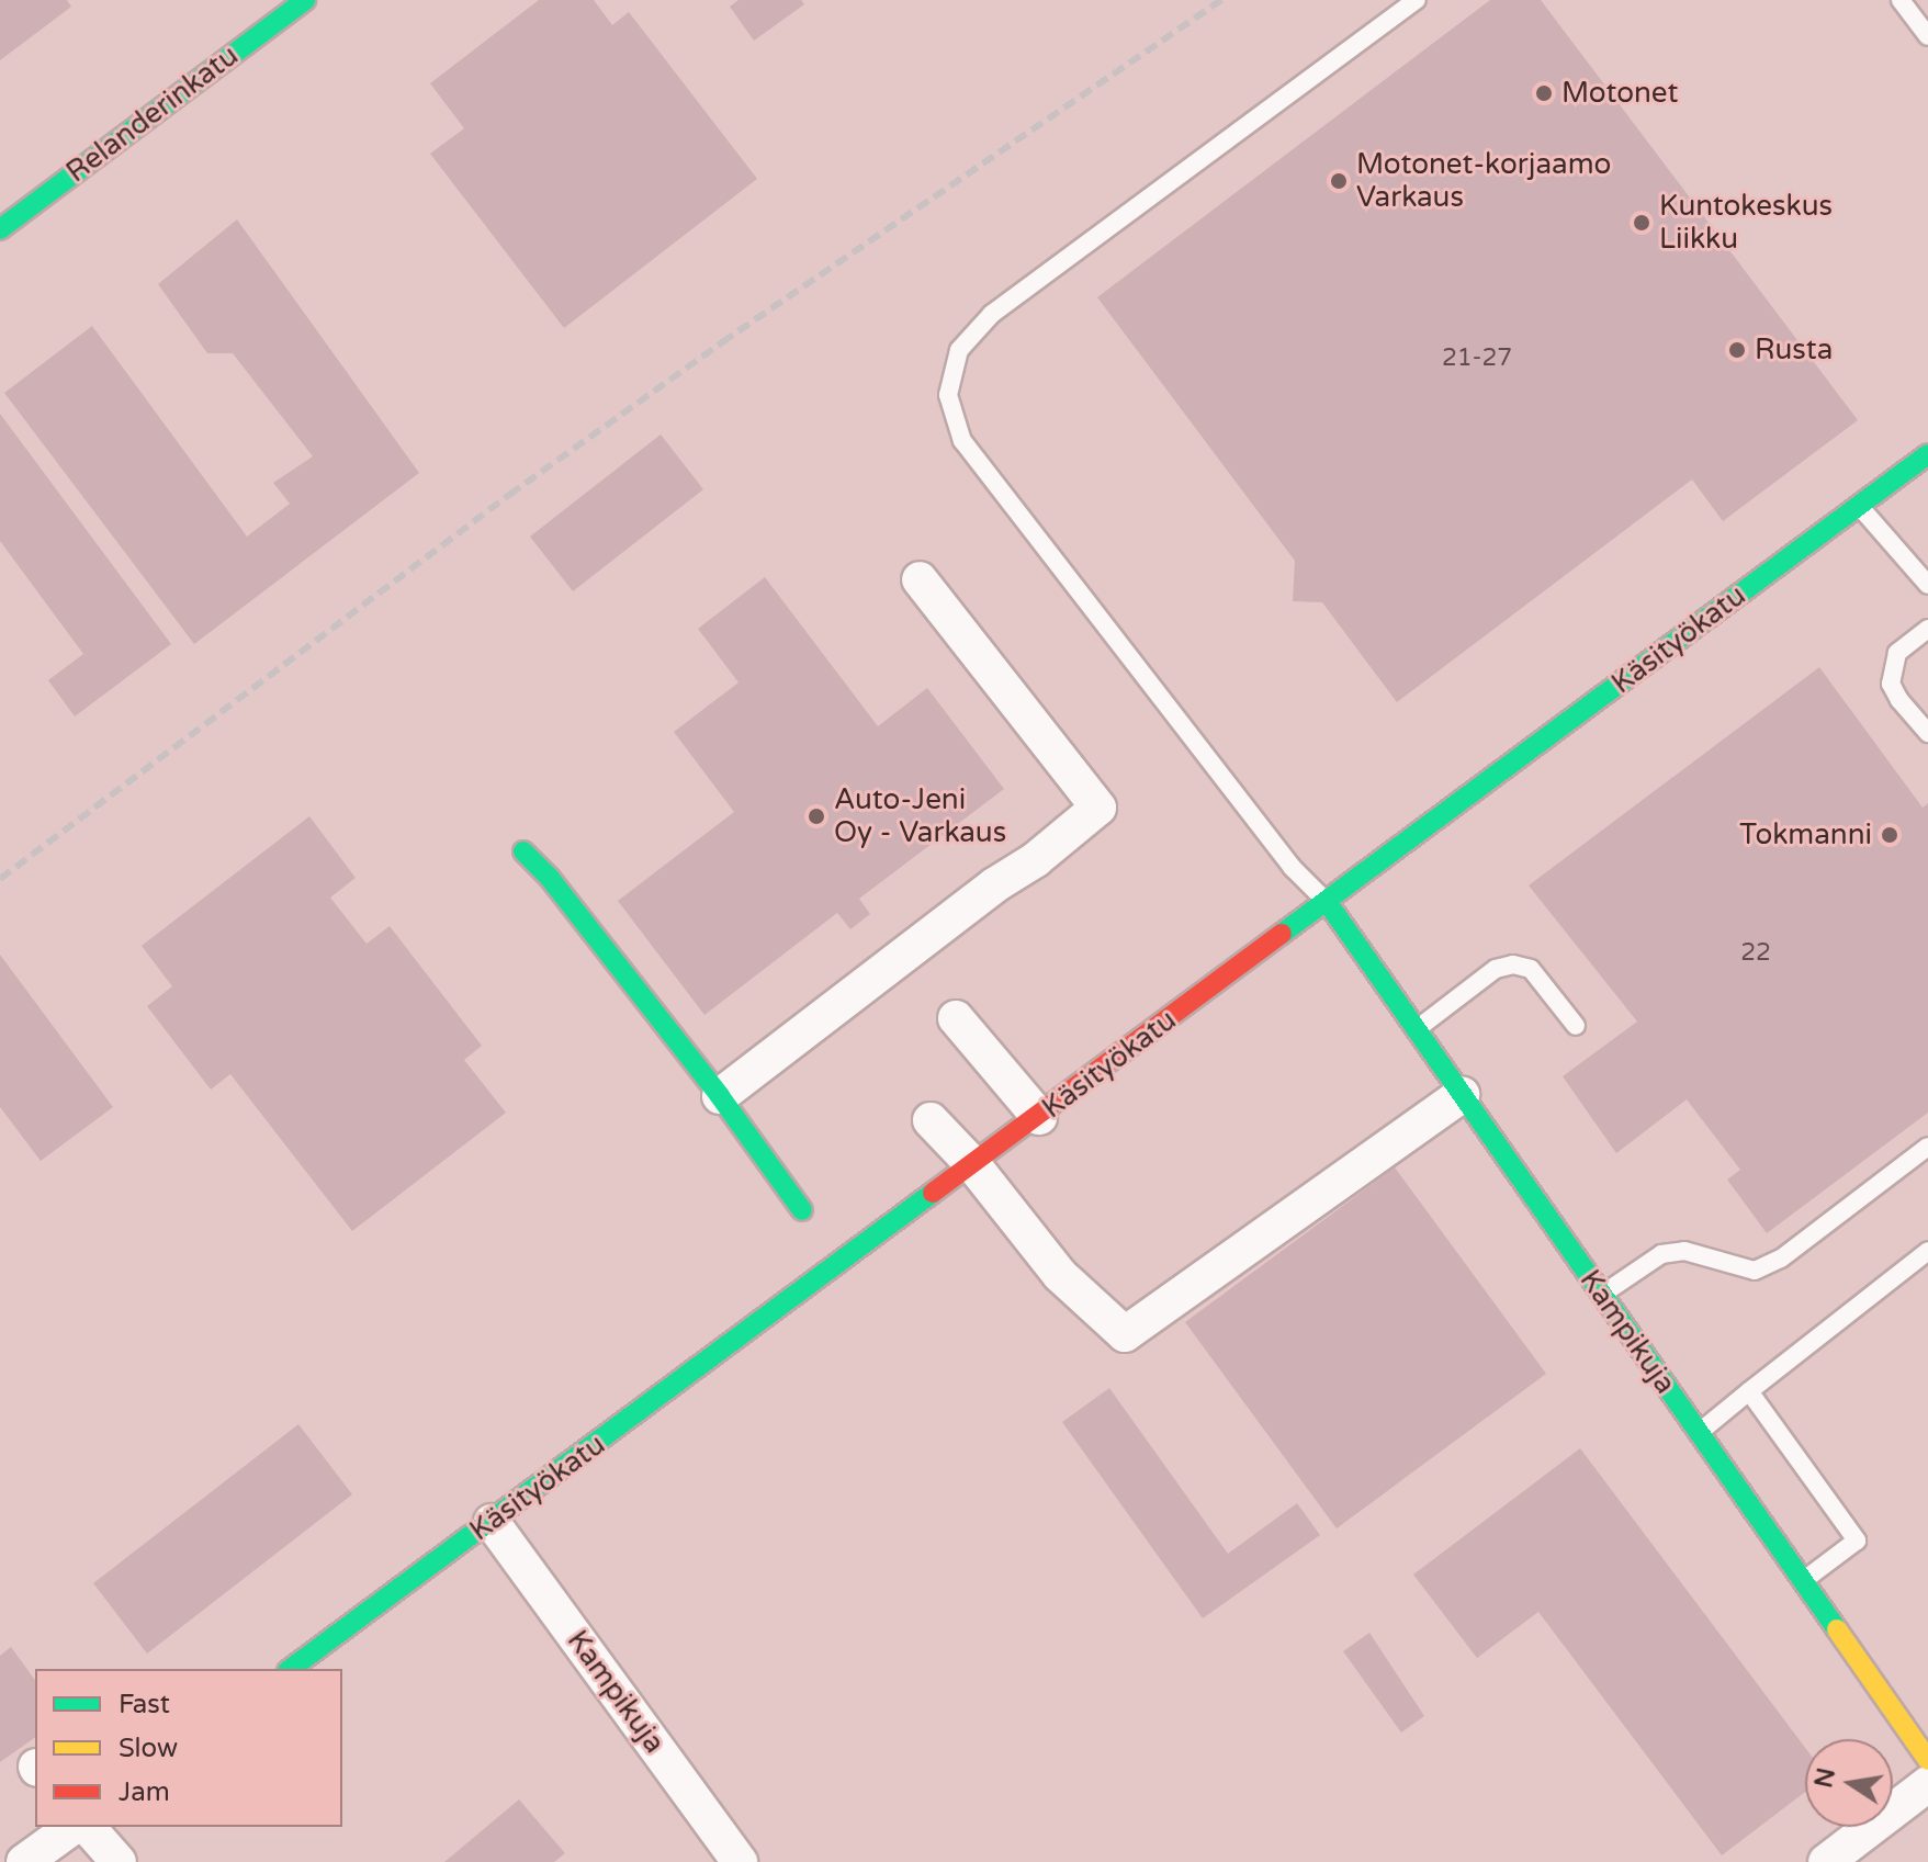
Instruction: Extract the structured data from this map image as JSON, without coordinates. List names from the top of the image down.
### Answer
{
  "streets": {
    "street": ["Relanderinkatu", "Käsityökatu", "Kampikuja"]
  },
  "crossings": [
    ["Käsityökatu", "Kampikuja"]
  ],
  "places": [
    "Motonet",
    "Motonet-korjaamo Varkaus",
    "Kuntokeskus Liikku",
    "Rusta",
    "Auto-Jeni Oy - Varkaus",
    "Tokmanni"
  ],
  "house_numbers": ["21-27", "22"],
  "legend": ["Fast", "Slow", "Jam"],
  "north": "left"
}
